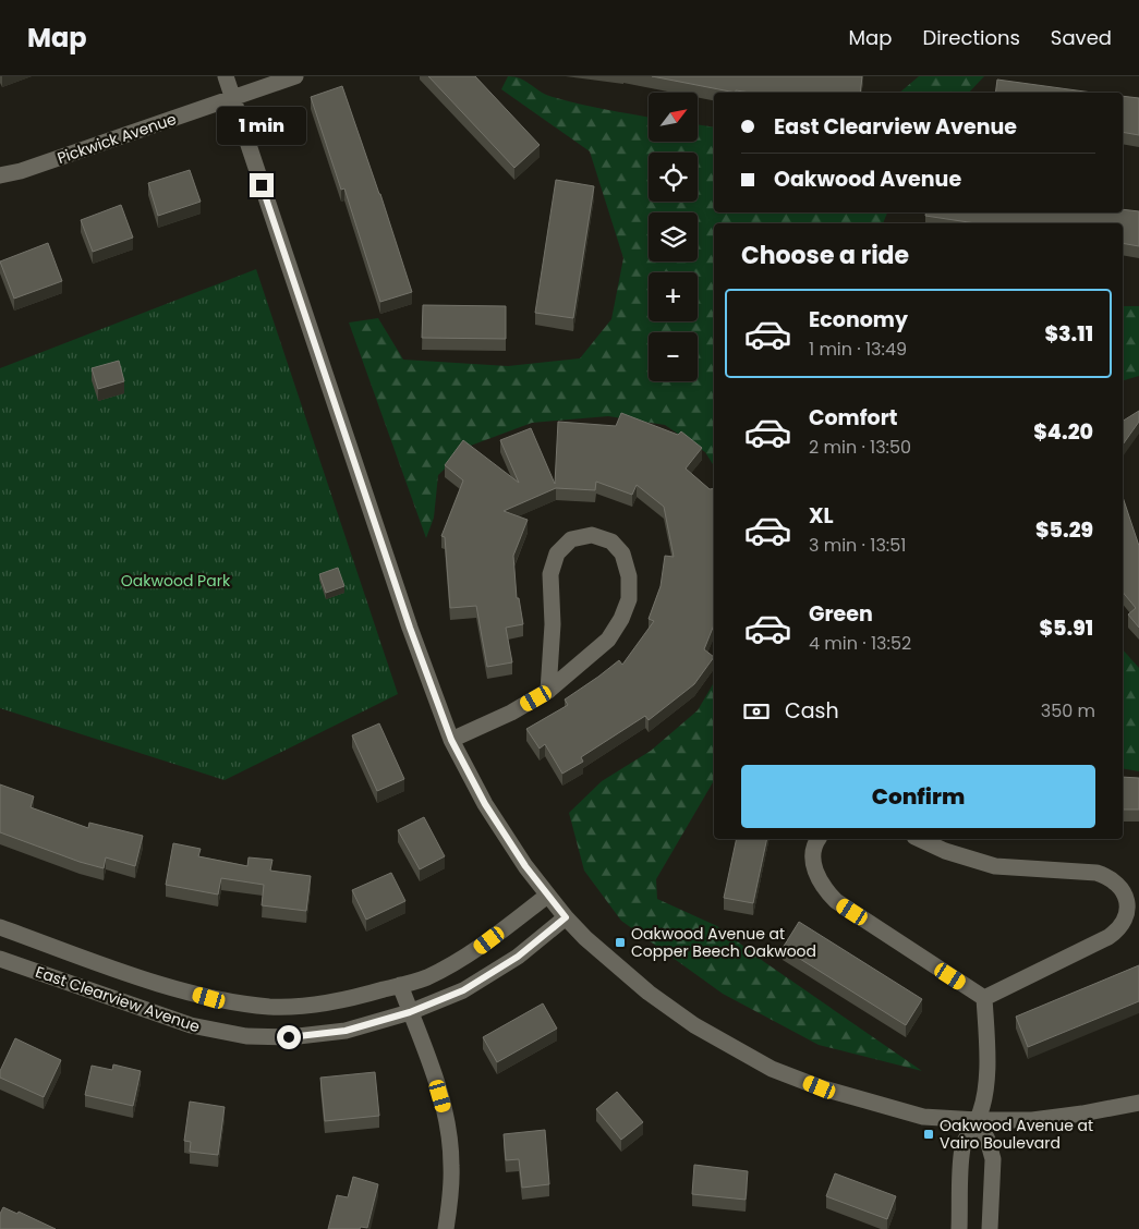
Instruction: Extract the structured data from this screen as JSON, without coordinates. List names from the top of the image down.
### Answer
{
  "streets": {
    "street": ["Pickwick Avenue", "East Clearview Avenue"]
  },
  "parks": ["Oakwood Park"],
  "places": {
    "transit": ["Oakwood Avenue at Copper Beech Oakwood", "Oakwood Avenue at Vairo Boulevard"]
  },
  "north": "top right",
  "page": {
    "header": "Map",
    "nav": ["Map", "Directions", "Saved"],
    "map_buttons": ["+", "−"],
    "banner": ["East Clearview Avenue", "Oakwood Avenue"],
    "bubble": "1 min",
    "heading": "Choose a ride",
    "list": [
      {
        "name": "Economy",
        "note": "1 min · 13:49",
        "value": "$3.11"
      },
      {
        "name": "Comfort",
        "note": "2 min · 13:50",
        "value": "$4.20"
      },
      {
        "name": "XL",
        "note": "3 min · 13:51",
        "value": "$5.29"
      },
      {
        "name": "Green",
        "note": "4 min · 13:52",
        "value": "$5.91"
      }
    ],
    "pay": ["Cash", "350 m"],
    "buttons": "Confirm"
  }
}
